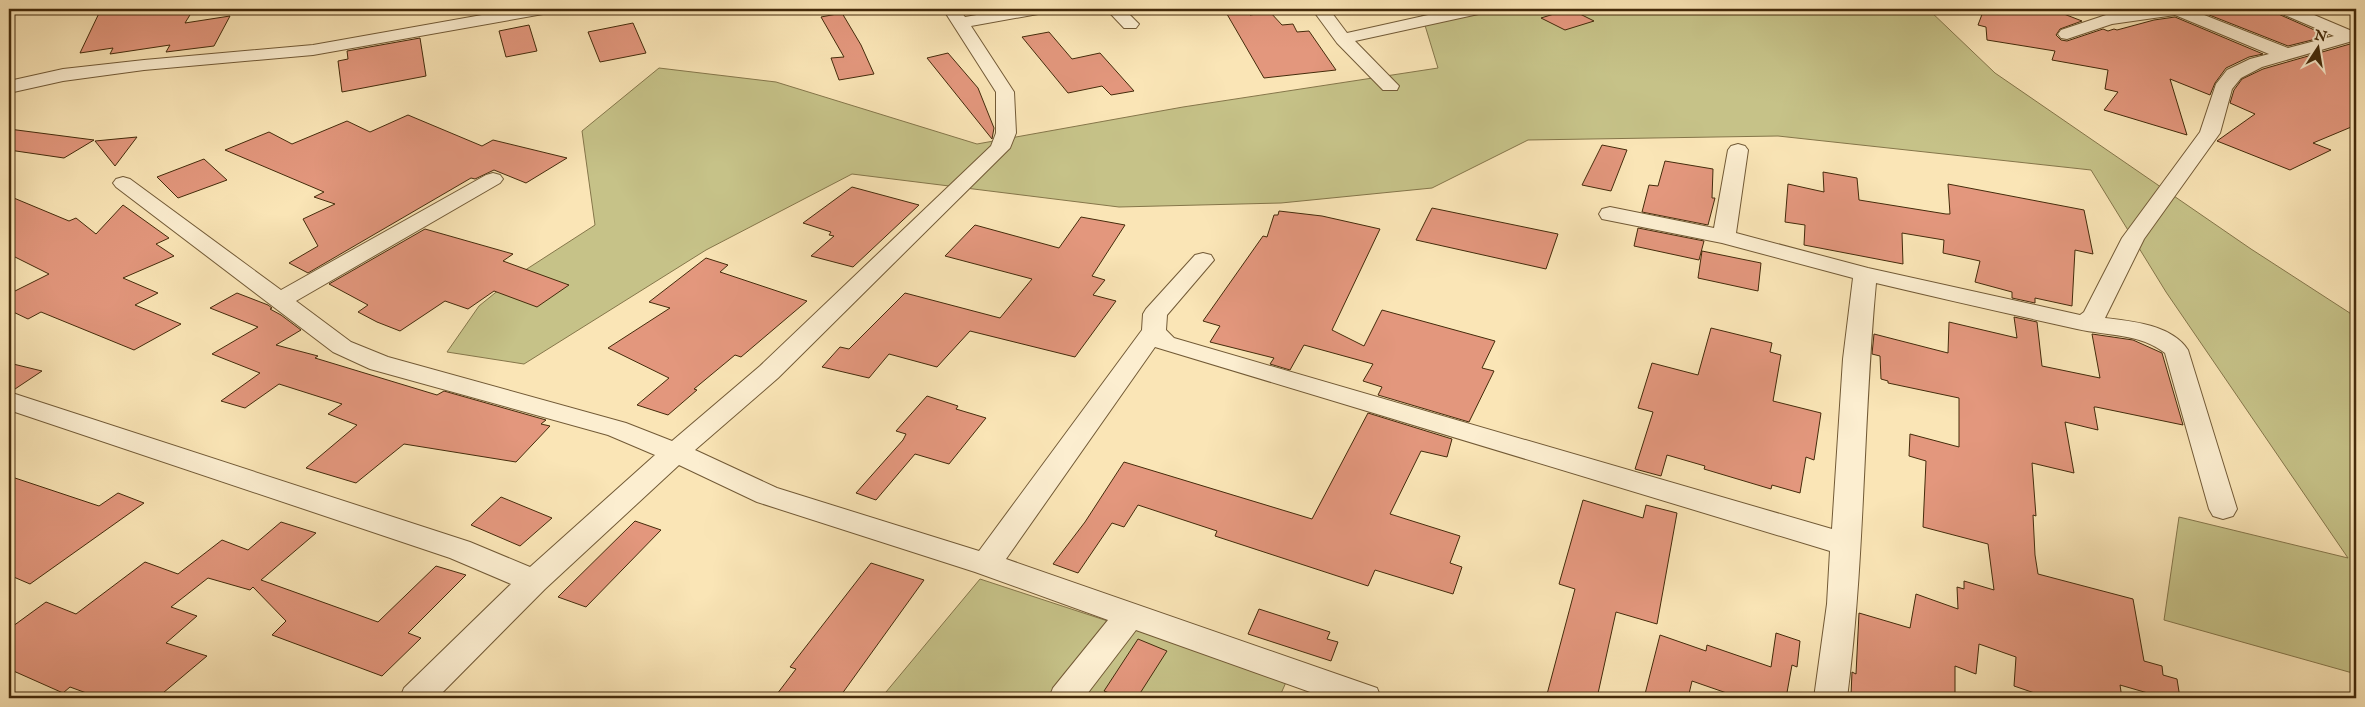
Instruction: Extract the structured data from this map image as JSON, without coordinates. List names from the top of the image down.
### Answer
{
  "north": "top"
}
